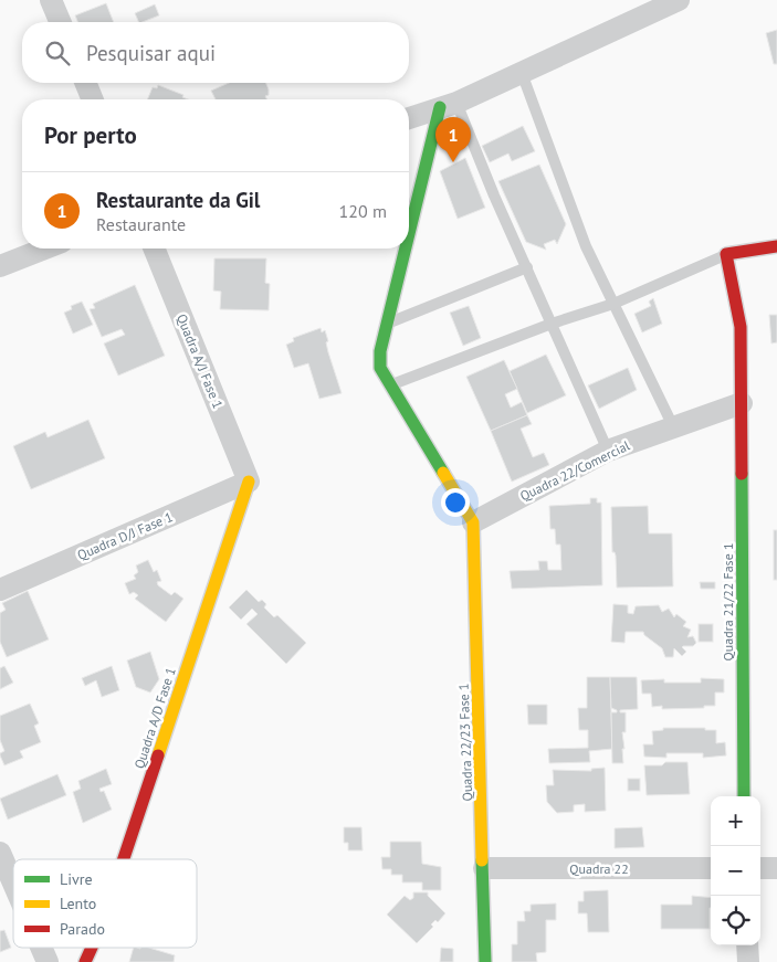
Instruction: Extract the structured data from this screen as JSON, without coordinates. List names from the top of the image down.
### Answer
{
  "streets": {
    "street": [
      "Quadra A/J Fase 1",
      "Quadra 22/Comercial",
      "Quadra D/J Fase 1",
      "Quadra 21/22 Fase 1",
      "Quadra A/D Fase 1",
      "Quadra 22/23 Fase 1",
      "Quadra 22"
    ]
  },
  "crossings": [
    ["Quadra A/J Fase 1", "Quadra D/J Fase 1"],
    ["Quadra A/J Fase 1", "Quadra A/D Fase 1"],
    ["Quadra 22/Comercial", "Quadra 21/22 Fase 1"],
    ["Quadra 22/Comercial", "Quadra 22/23 Fase 1"],
    ["Quadra D/J Fase 1", "Quadra A/D Fase 1"],
    ["Quadra 22/23 Fase 1", "Quadra 22"]
  ],
  "legend": ["Livre", "Lento", "Parado"],
  "page": {
    "search": "Pesquisar aqui",
    "heading": "Por perto",
    "pins": "1",
    "list": [
      {
        "mark": "1",
        "name": "Restaurante da Gil",
        "note": "Restaurante",
        "value": "120 m"
      }
    ],
    "map_buttons": ["+", "−"]
  }
}
